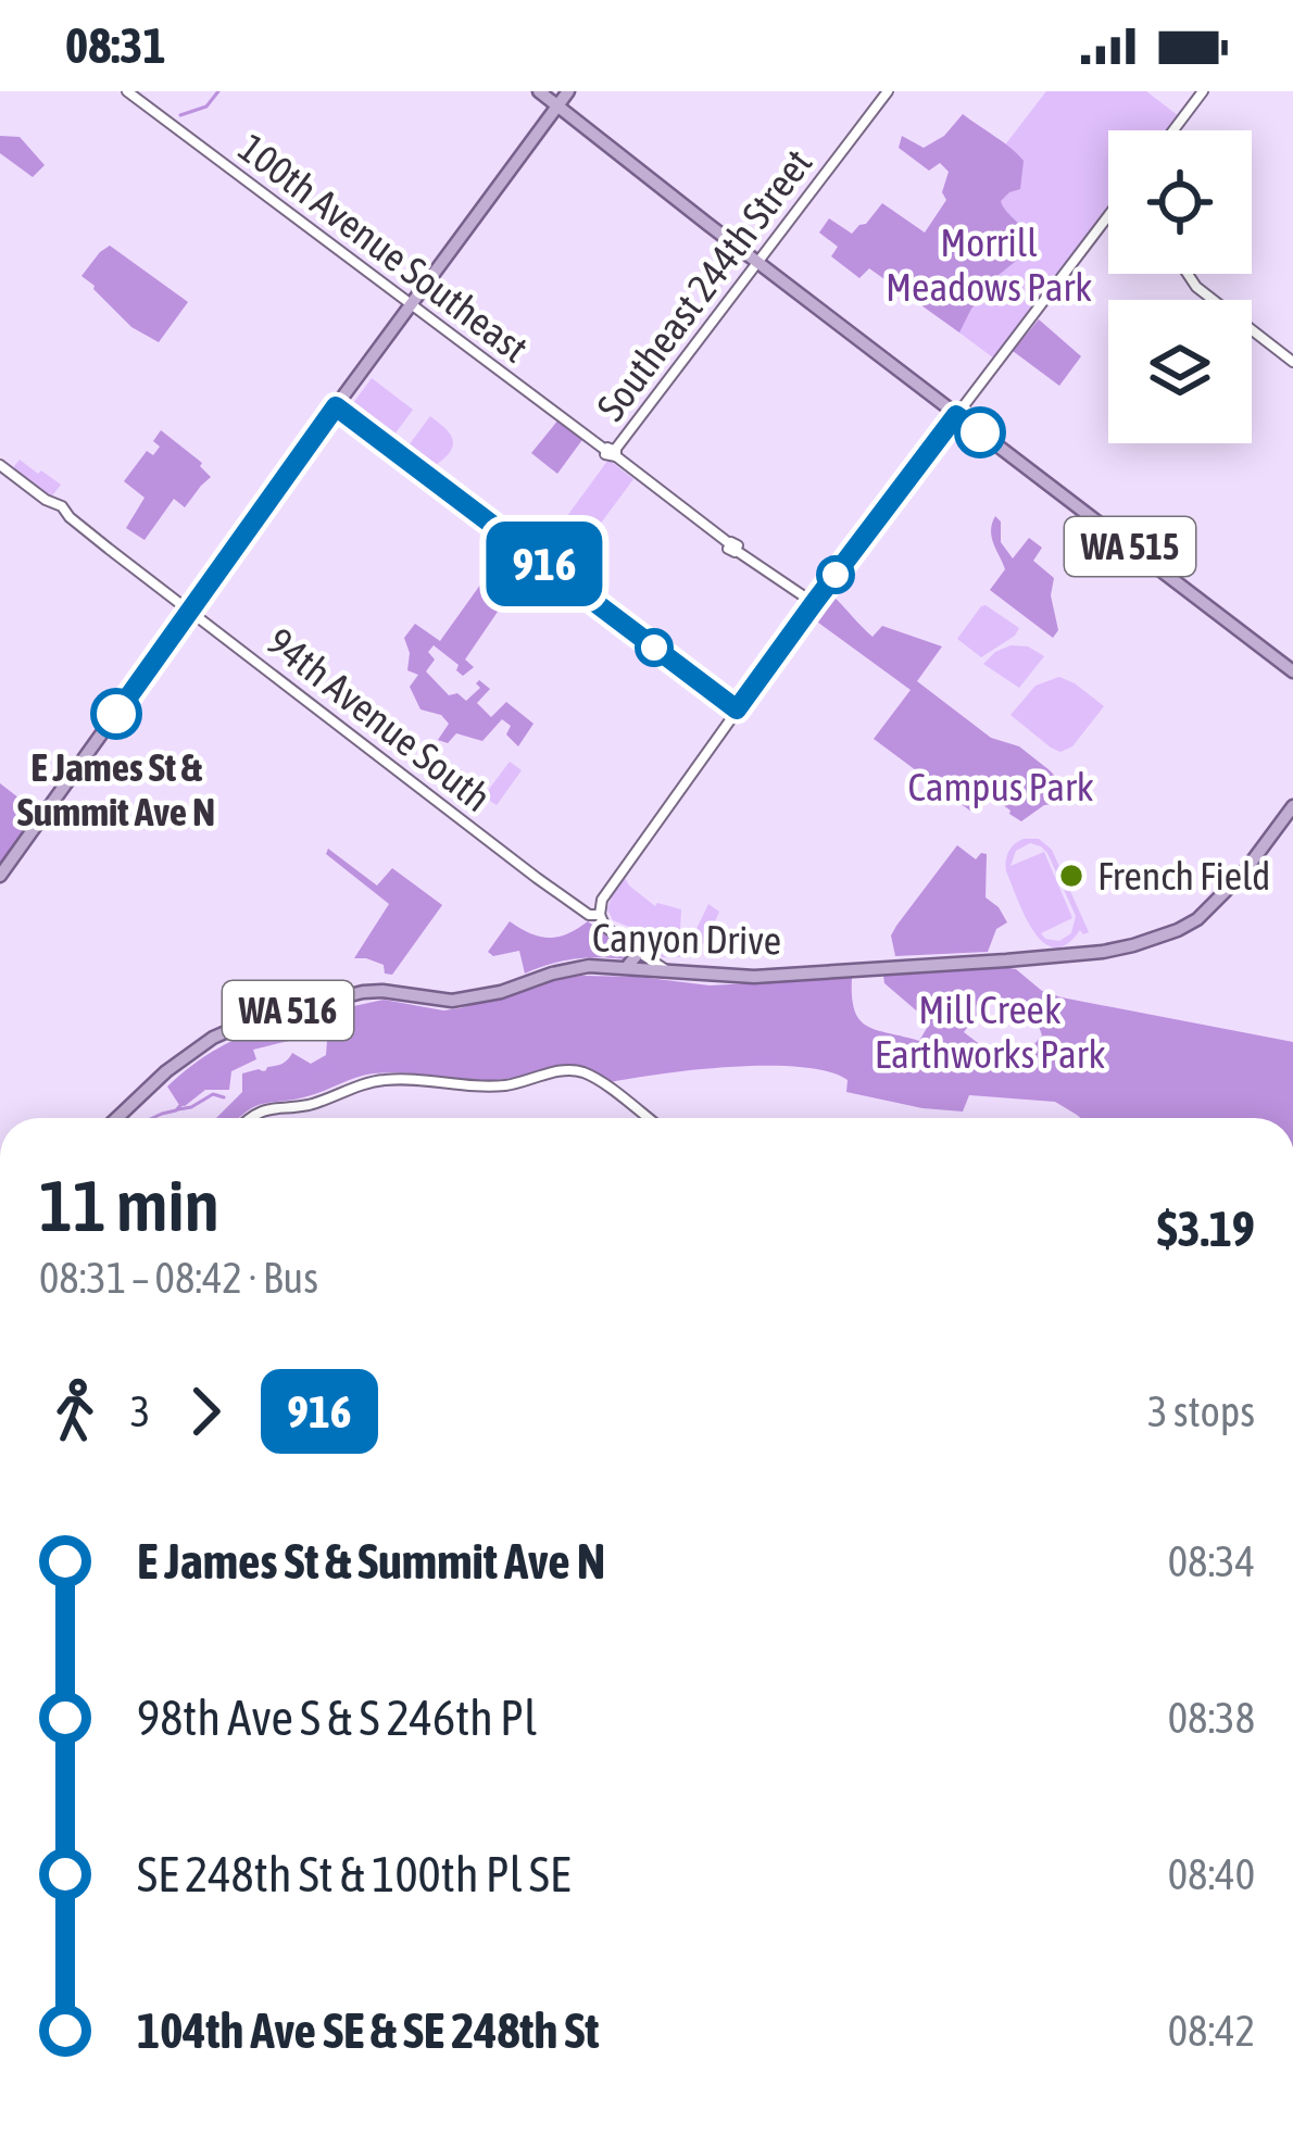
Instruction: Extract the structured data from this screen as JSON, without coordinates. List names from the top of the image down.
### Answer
{
  "streets": {
    "main road": ["WA 515", "Canyon Drive", "WA 516"],
    "street": ["100th Avenue Southeast", "Southeast 244th Street", "94th Avenue South"]
  },
  "crossings": [
    ["100th Avenue Southeast", "Southeast 244th Street"],
    ["Southeast 244th Street", "WA 515"],
    ["94th Avenue South", "Canyon Drive"]
  ],
  "parks": ["Morrill Meadows Park", "Campus Park", "Mill Creek Earthworks Park"],
  "places": ["E James St & Summit Ave N", "French Field"],
  "lines": ["bus line 916"],
  "page": {
    "status": "08:31",
    "on_map": "916",
    "heading": ["11 min", "08:31 – 08:42 · Bus", "$3.19"],
    "legs": ["3", "916", "3 stops"],
    "list": [
      {
        "name": "E James St & Summit Ave N",
        "value": "08:34"
      },
      {
        "name": "98th Ave S & S 246th Pl",
        "value": "08:38"
      },
      {
        "name": "SE 248th St & 100th Pl SE",
        "value": "08:40"
      },
      {
        "name": "104th Ave SE & SE 248th St",
        "value": "08:42"
      }
    ]
  }
}
